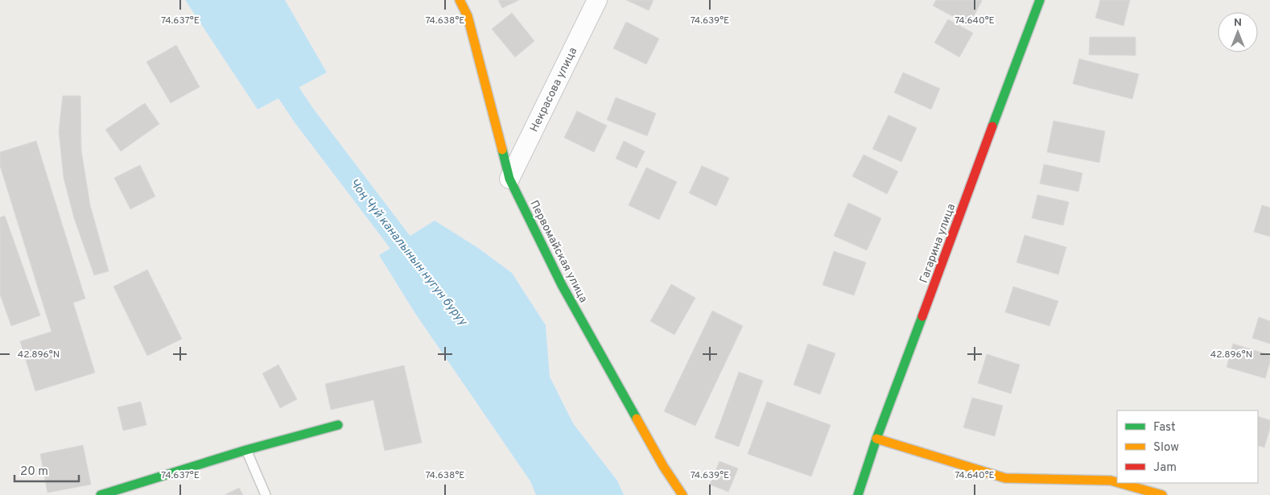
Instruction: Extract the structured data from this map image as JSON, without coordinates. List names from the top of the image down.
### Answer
{
  "streets": {
    "street": ["Некрасова улица", "Гагарина улица", "Первомайская улица"]
  },
  "crossings": [
    ["Некрасова улица", "Первомайская улица"]
  ],
  "water": ["Чоң Чүй каналынын нугун буруу"],
  "legend": ["Fast", "Slow", "Jam"],
  "scale_bar": "20 m",
  "north": "top",
  "coordinates": [
    "74.637°E",
    "74.638°E",
    "74.639°E",
    "74.640°E",
    "42.896°N"
  ]
}
